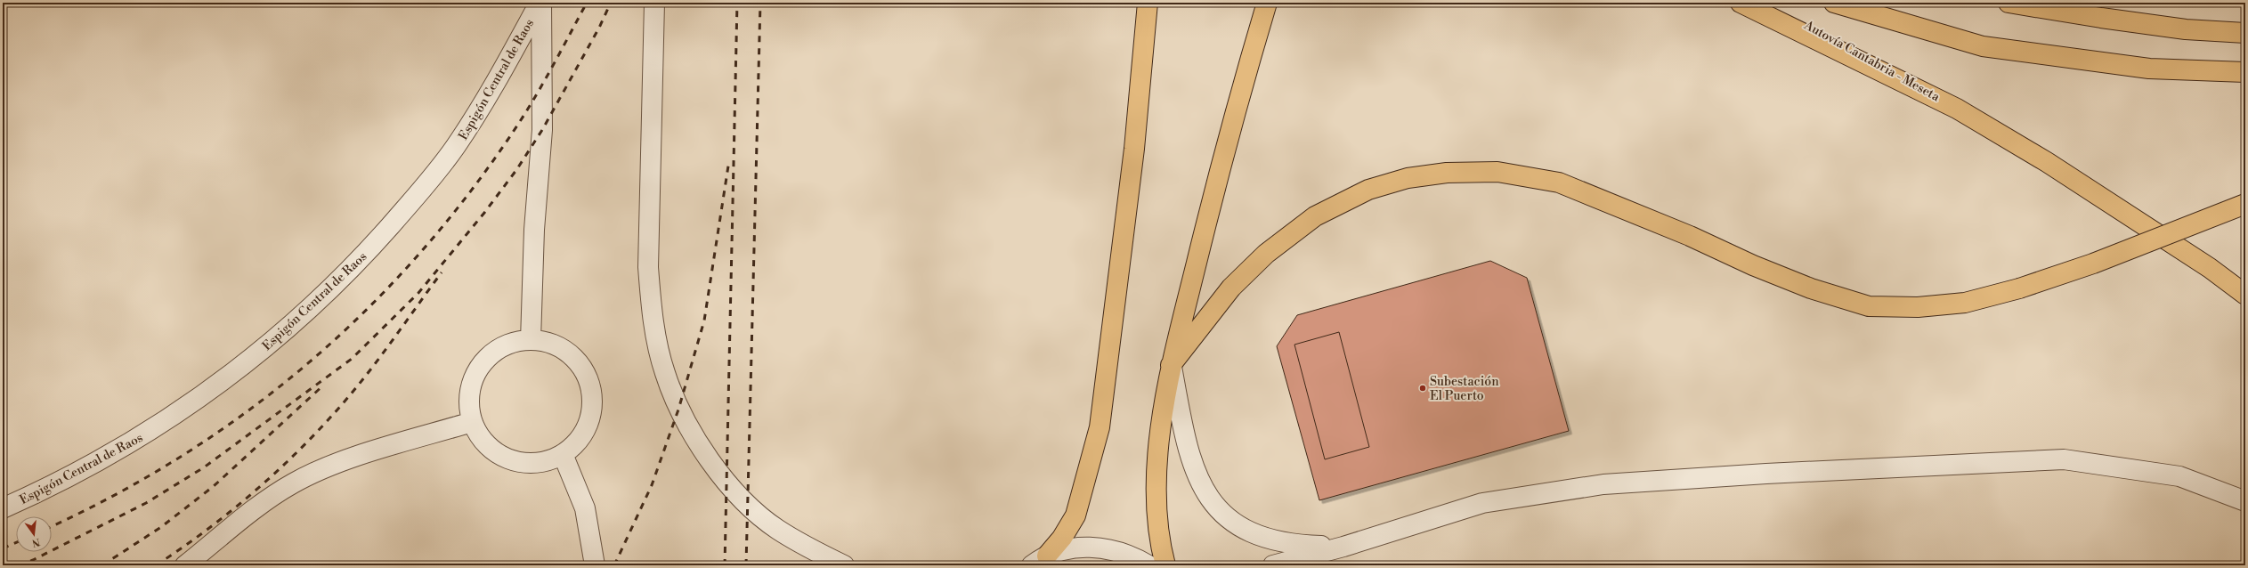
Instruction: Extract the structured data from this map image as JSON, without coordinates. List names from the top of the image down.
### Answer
{
  "streets": {
    "highway": ["Autovía Cantabria - Meseta"],
    "street": ["Espigón Central de Raos"]
  },
  "places": ["Subestación El Puerto"],
  "north": "bottom"
}
